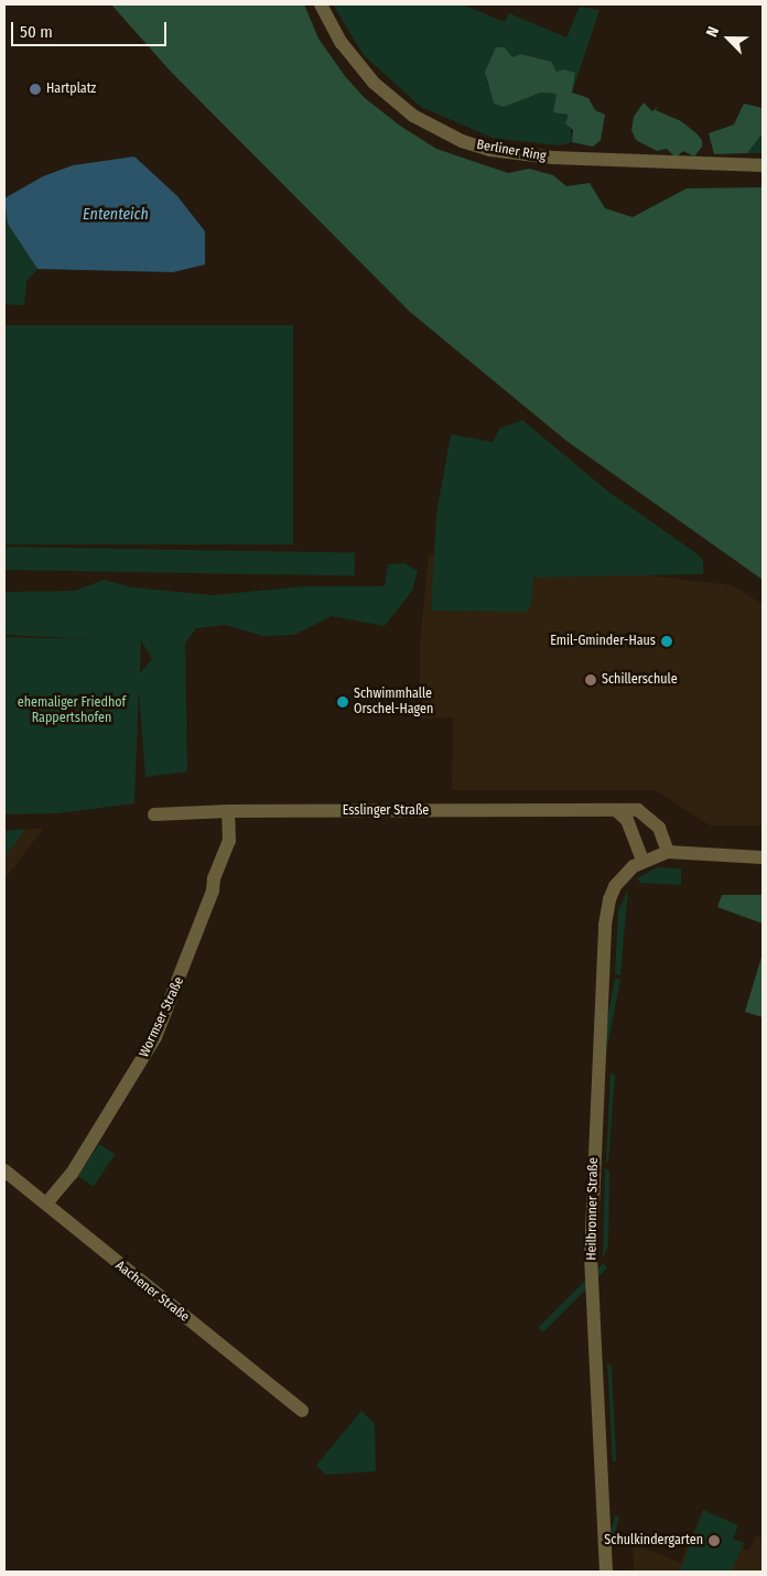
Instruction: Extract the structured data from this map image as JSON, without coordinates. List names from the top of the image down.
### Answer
{
  "streets": {
    "street": [
      "Berliner Ring",
      "Esslinger Straße",
      "Wormser Straße",
      "Heilbronner Straße",
      "Aachener Straße"
    ]
  },
  "crossings": [
    ["Esslinger Straße", "Wormser Straße"],
    ["Wormser Straße", "Aachener Straße"]
  ],
  "water": ["Ententeich"],
  "parks": ["ehemaliger Friedhof Rappertshofen"],
  "places": [
    "Hartplatz",
    "Emil-Gminder-Haus",
    "Schillerschule",
    "Schwimmhalle Orschel-Hagen",
    "Schulkindergarten"
  ],
  "scale_bar": "50 m",
  "north": "top left"
}
